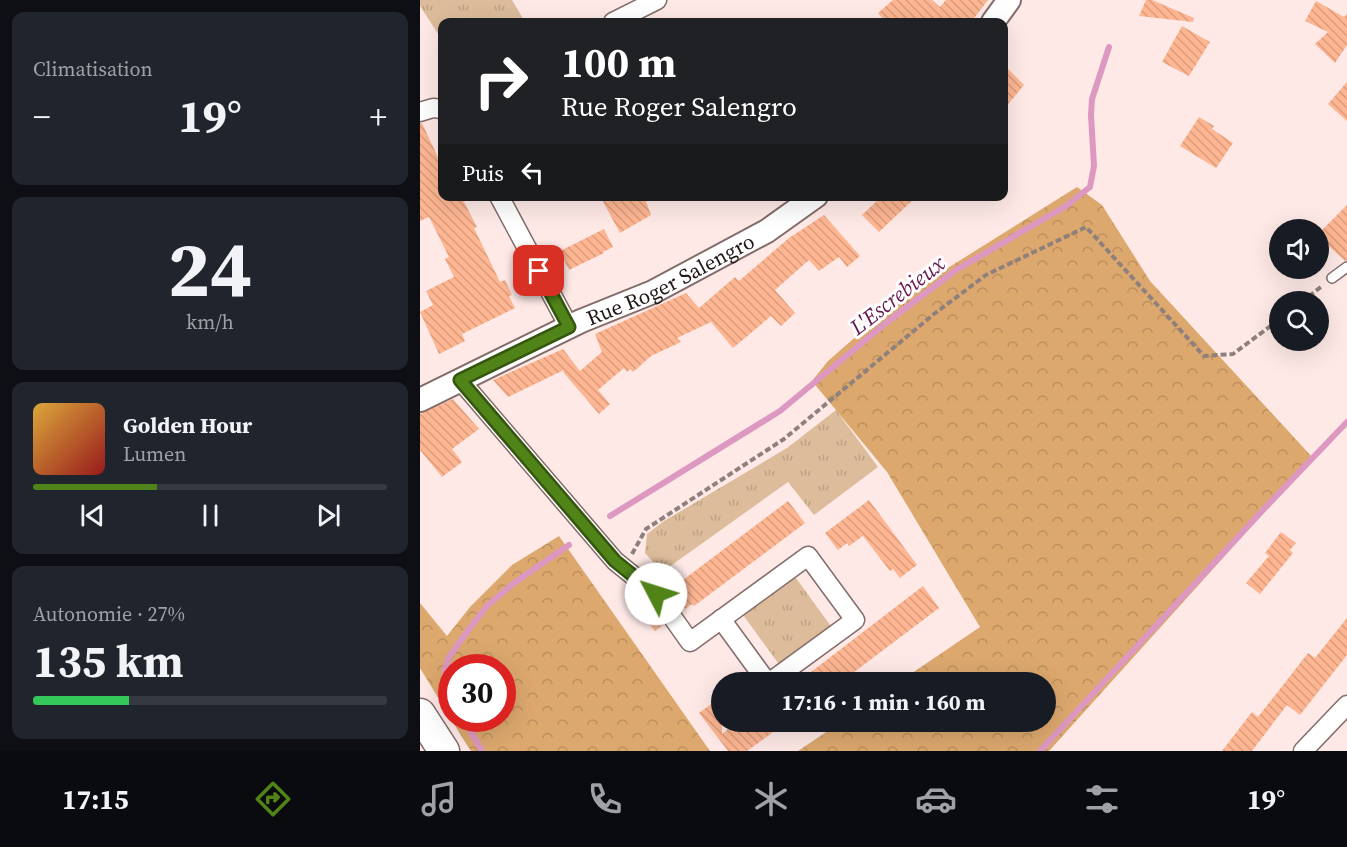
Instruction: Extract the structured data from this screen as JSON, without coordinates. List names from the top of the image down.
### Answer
{
  "streets": {
    "street": ["Rue Roger Salengro"]
  },
  "water": ["L'Escrebieux"],
  "page": {
    "tile": [
      "Climatisation",
      ["24", "km/h"],
      ["Autonomie · 27%", "135 km"]
    ],
    "turn": ["100 m", "Rue Roger Salengro"],
    "heat": ["−", "19°", "+"],
    "then": "Puis",
    "song": ["Golden Hour", "Lumen"],
    "limit": "30",
    "trip": "17:16 · 1 min · 160 m",
    "tabs": ["17:15", "19°"]
  }
}
